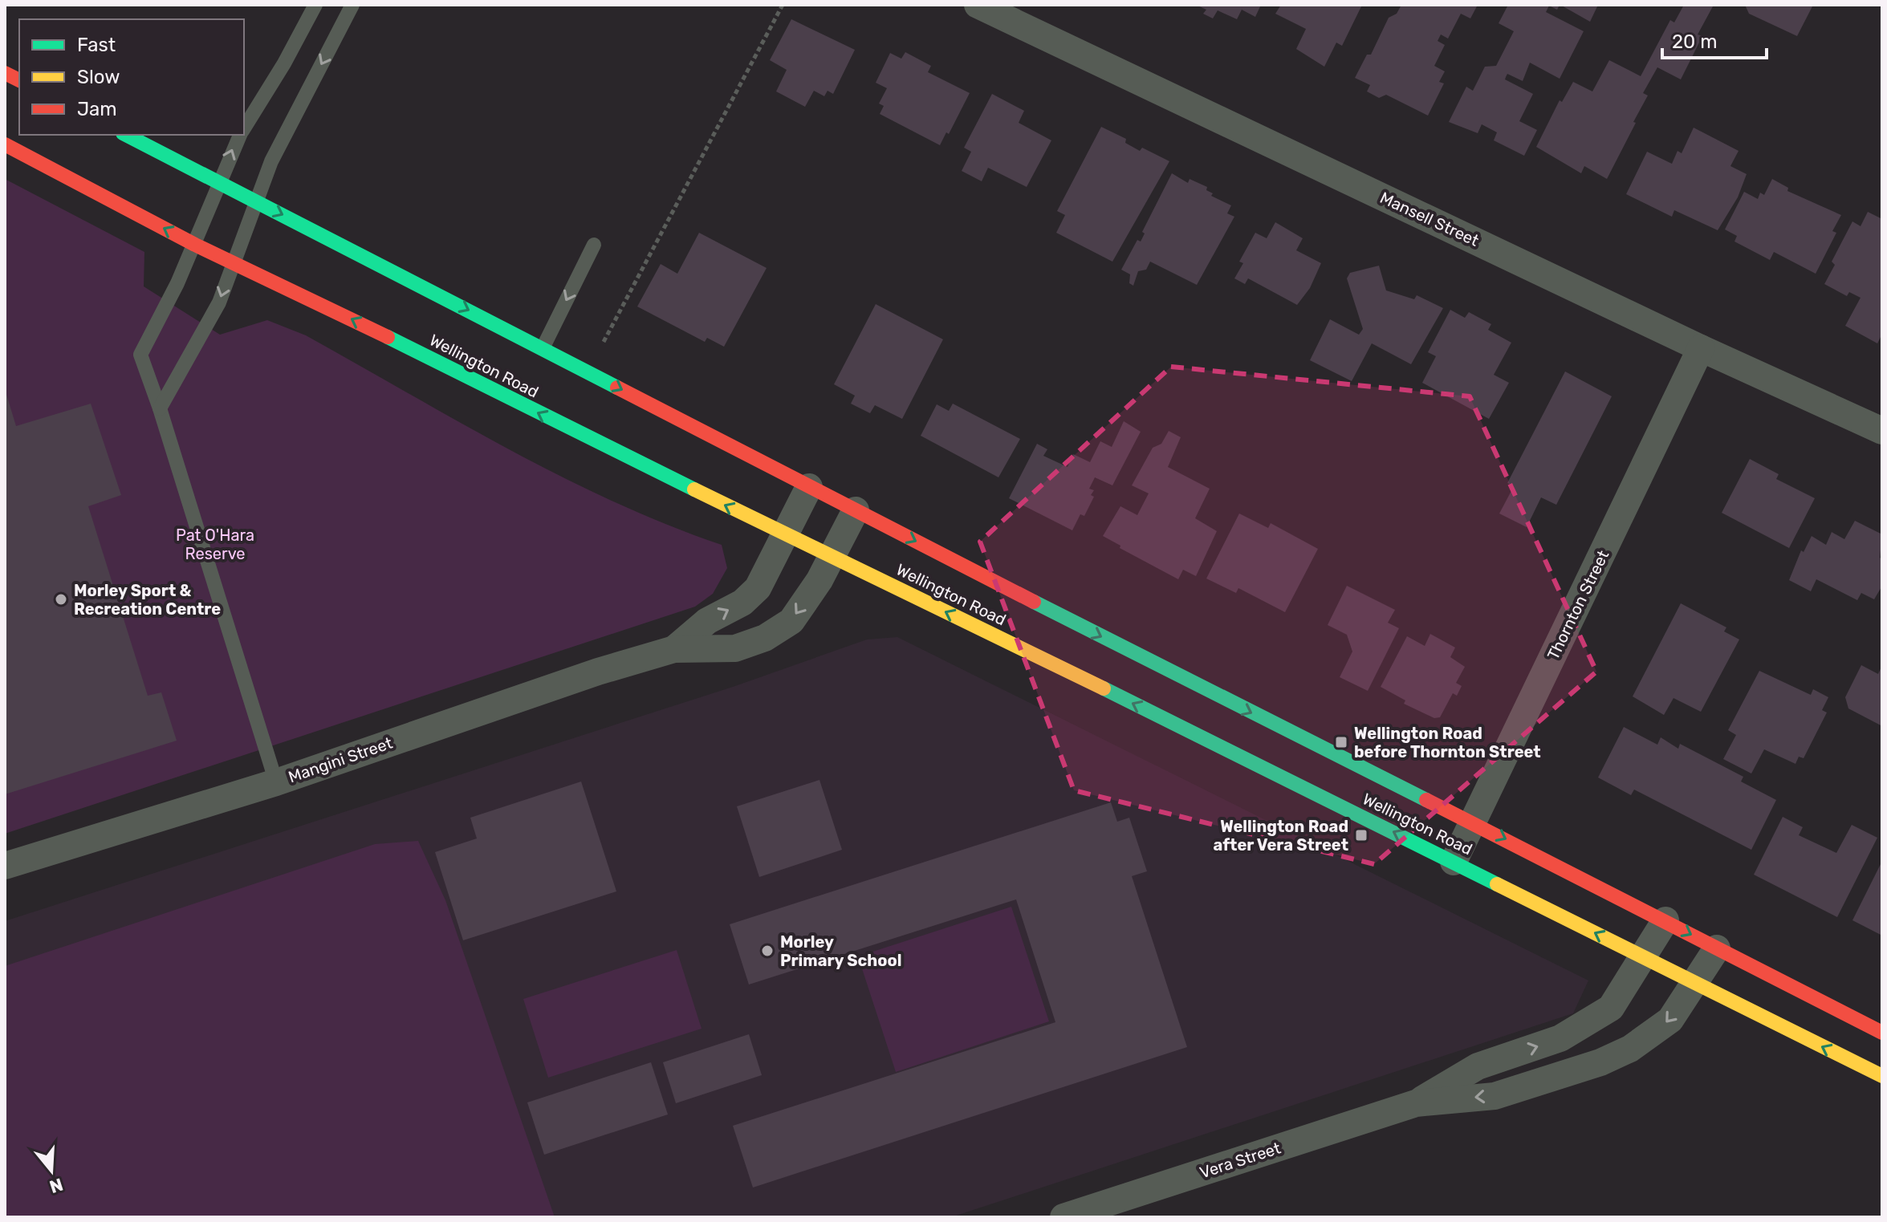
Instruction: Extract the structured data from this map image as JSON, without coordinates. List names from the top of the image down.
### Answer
{
  "streets": {
    "main road": ["Wellington Road"],
    "street": [
      "Mansell Street",
      "Thornton Street",
      "Mangini Street",
      "Vera Street"
    ]
  },
  "crossings": [
    ["Mansell Street", "Thornton Street"],
    ["Wellington Road", "Thornton Street"],
    ["Wellington Road", "Mangini Street"],
    ["Wellington Road", "Vera Street"]
  ],
  "parks": ["Pat O'Hara Reserve"],
  "places": {
    "other": ["Morley Sport & Recreation Centre", "Morley Primary School"],
    "transit": ["Wellington Road before Thornton Street", "Wellington Road after Vera Street"]
  },
  "legend": ["Fast", "Slow", "Jam"],
  "scale_bar": "20 m",
  "north": "bottom"
}
